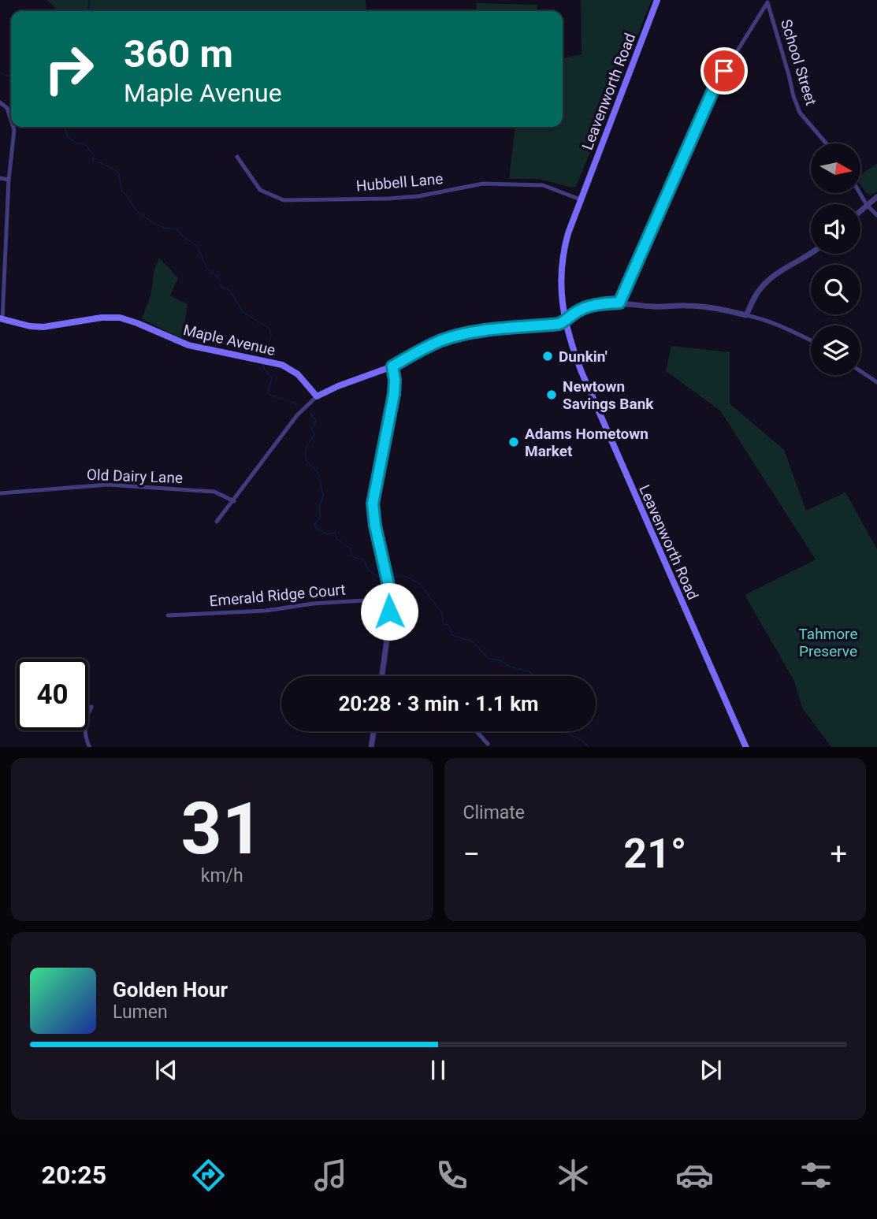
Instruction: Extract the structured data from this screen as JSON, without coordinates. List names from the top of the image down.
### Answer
{
  "streets": {
    "main road": ["Leavenworth Road", "Maple Avenue"],
    "street": [
      "School Street",
      "Hubbell Lane",
      "Old Dairy Lane",
      "Emerald Ridge Court"
    ]
  },
  "crossings": [
    ["Leavenworth Road", "Hubbell Lane"]
  ],
  "parks": ["Tahmore Preserve"],
  "places": ["Dunkin'", "Newtown Savings Bank", "Adams Hometown Market"],
  "north": "right",
  "page": {
    "turn": ["360 m", "Maple Avenue"],
    "limit": "40",
    "trip": "20:28 · 3 min · 1.1 km",
    "tile": [
      ["31", "km/h"],
      "Climate"
    ],
    "heat": ["−", "21°", "+"],
    "song": ["Golden Hour", "Lumen"],
    "tabs": "20:25"
  }
}
